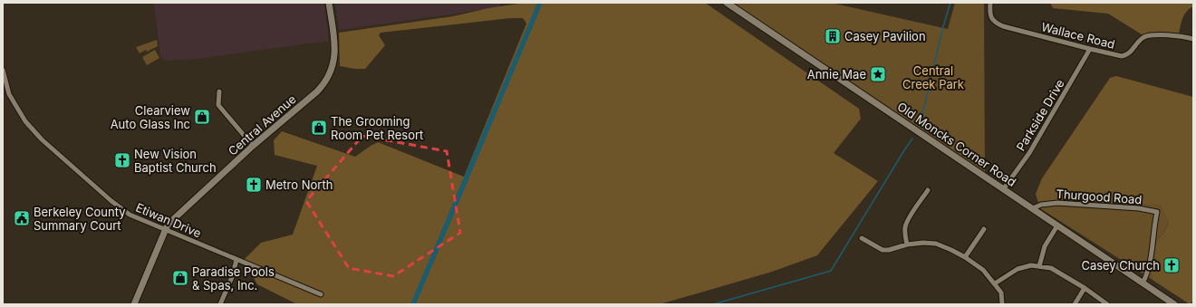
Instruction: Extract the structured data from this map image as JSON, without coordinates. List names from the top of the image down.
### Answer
{
  "streets": {
    "street": [
      "Wallace Road",
      "Parkside Drive",
      "Central Avenue",
      "Old Moncks Corner Road",
      "Thurgood Road",
      "Etiwan Drive"
    ]
  },
  "crossings": [
    ["Wallace Road", "Parkside Drive"],
    ["Parkside Drive", "Old Moncks Corner Road"],
    ["Central Avenue", "Etiwan Drive"],
    ["Old Moncks Corner Road", "Thurgood Road"]
  ],
  "parks": ["Central Creek Park"],
  "places": {
    "building": ["Casey Pavilion"],
    "place": ["Annie Mae"],
    "shop": ["Clearview Auto Glass Inc", "The Grooming Room Pet Resort", "Paradise Pools & Spas, Inc."],
    "church": ["New Vision Baptist Church", "Metro North", "Casey Church"],
    "public building": ["Berkeley County Summary Court"]
  }
}
